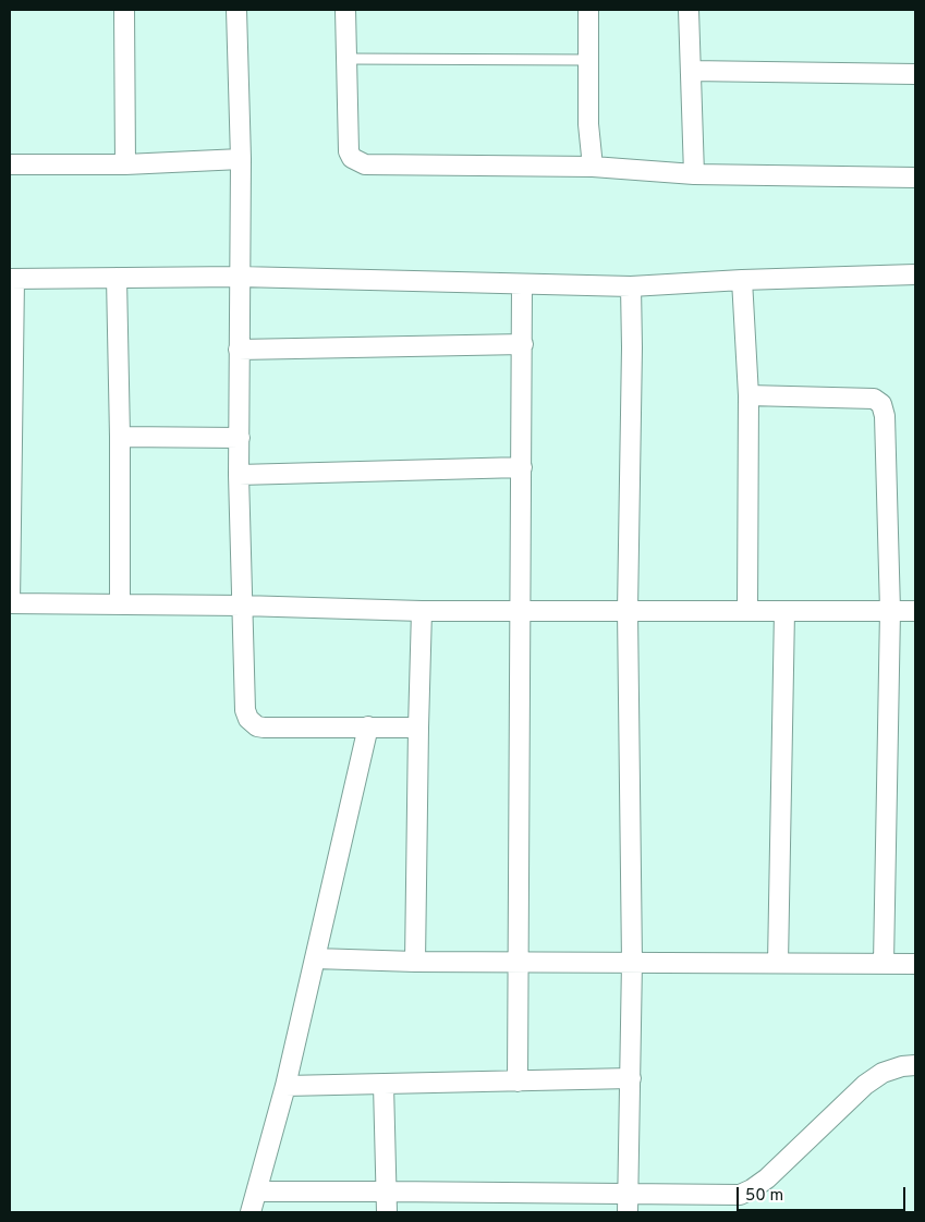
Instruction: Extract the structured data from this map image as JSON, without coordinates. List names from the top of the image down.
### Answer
{
  "scale_bar": "50 m"
}
